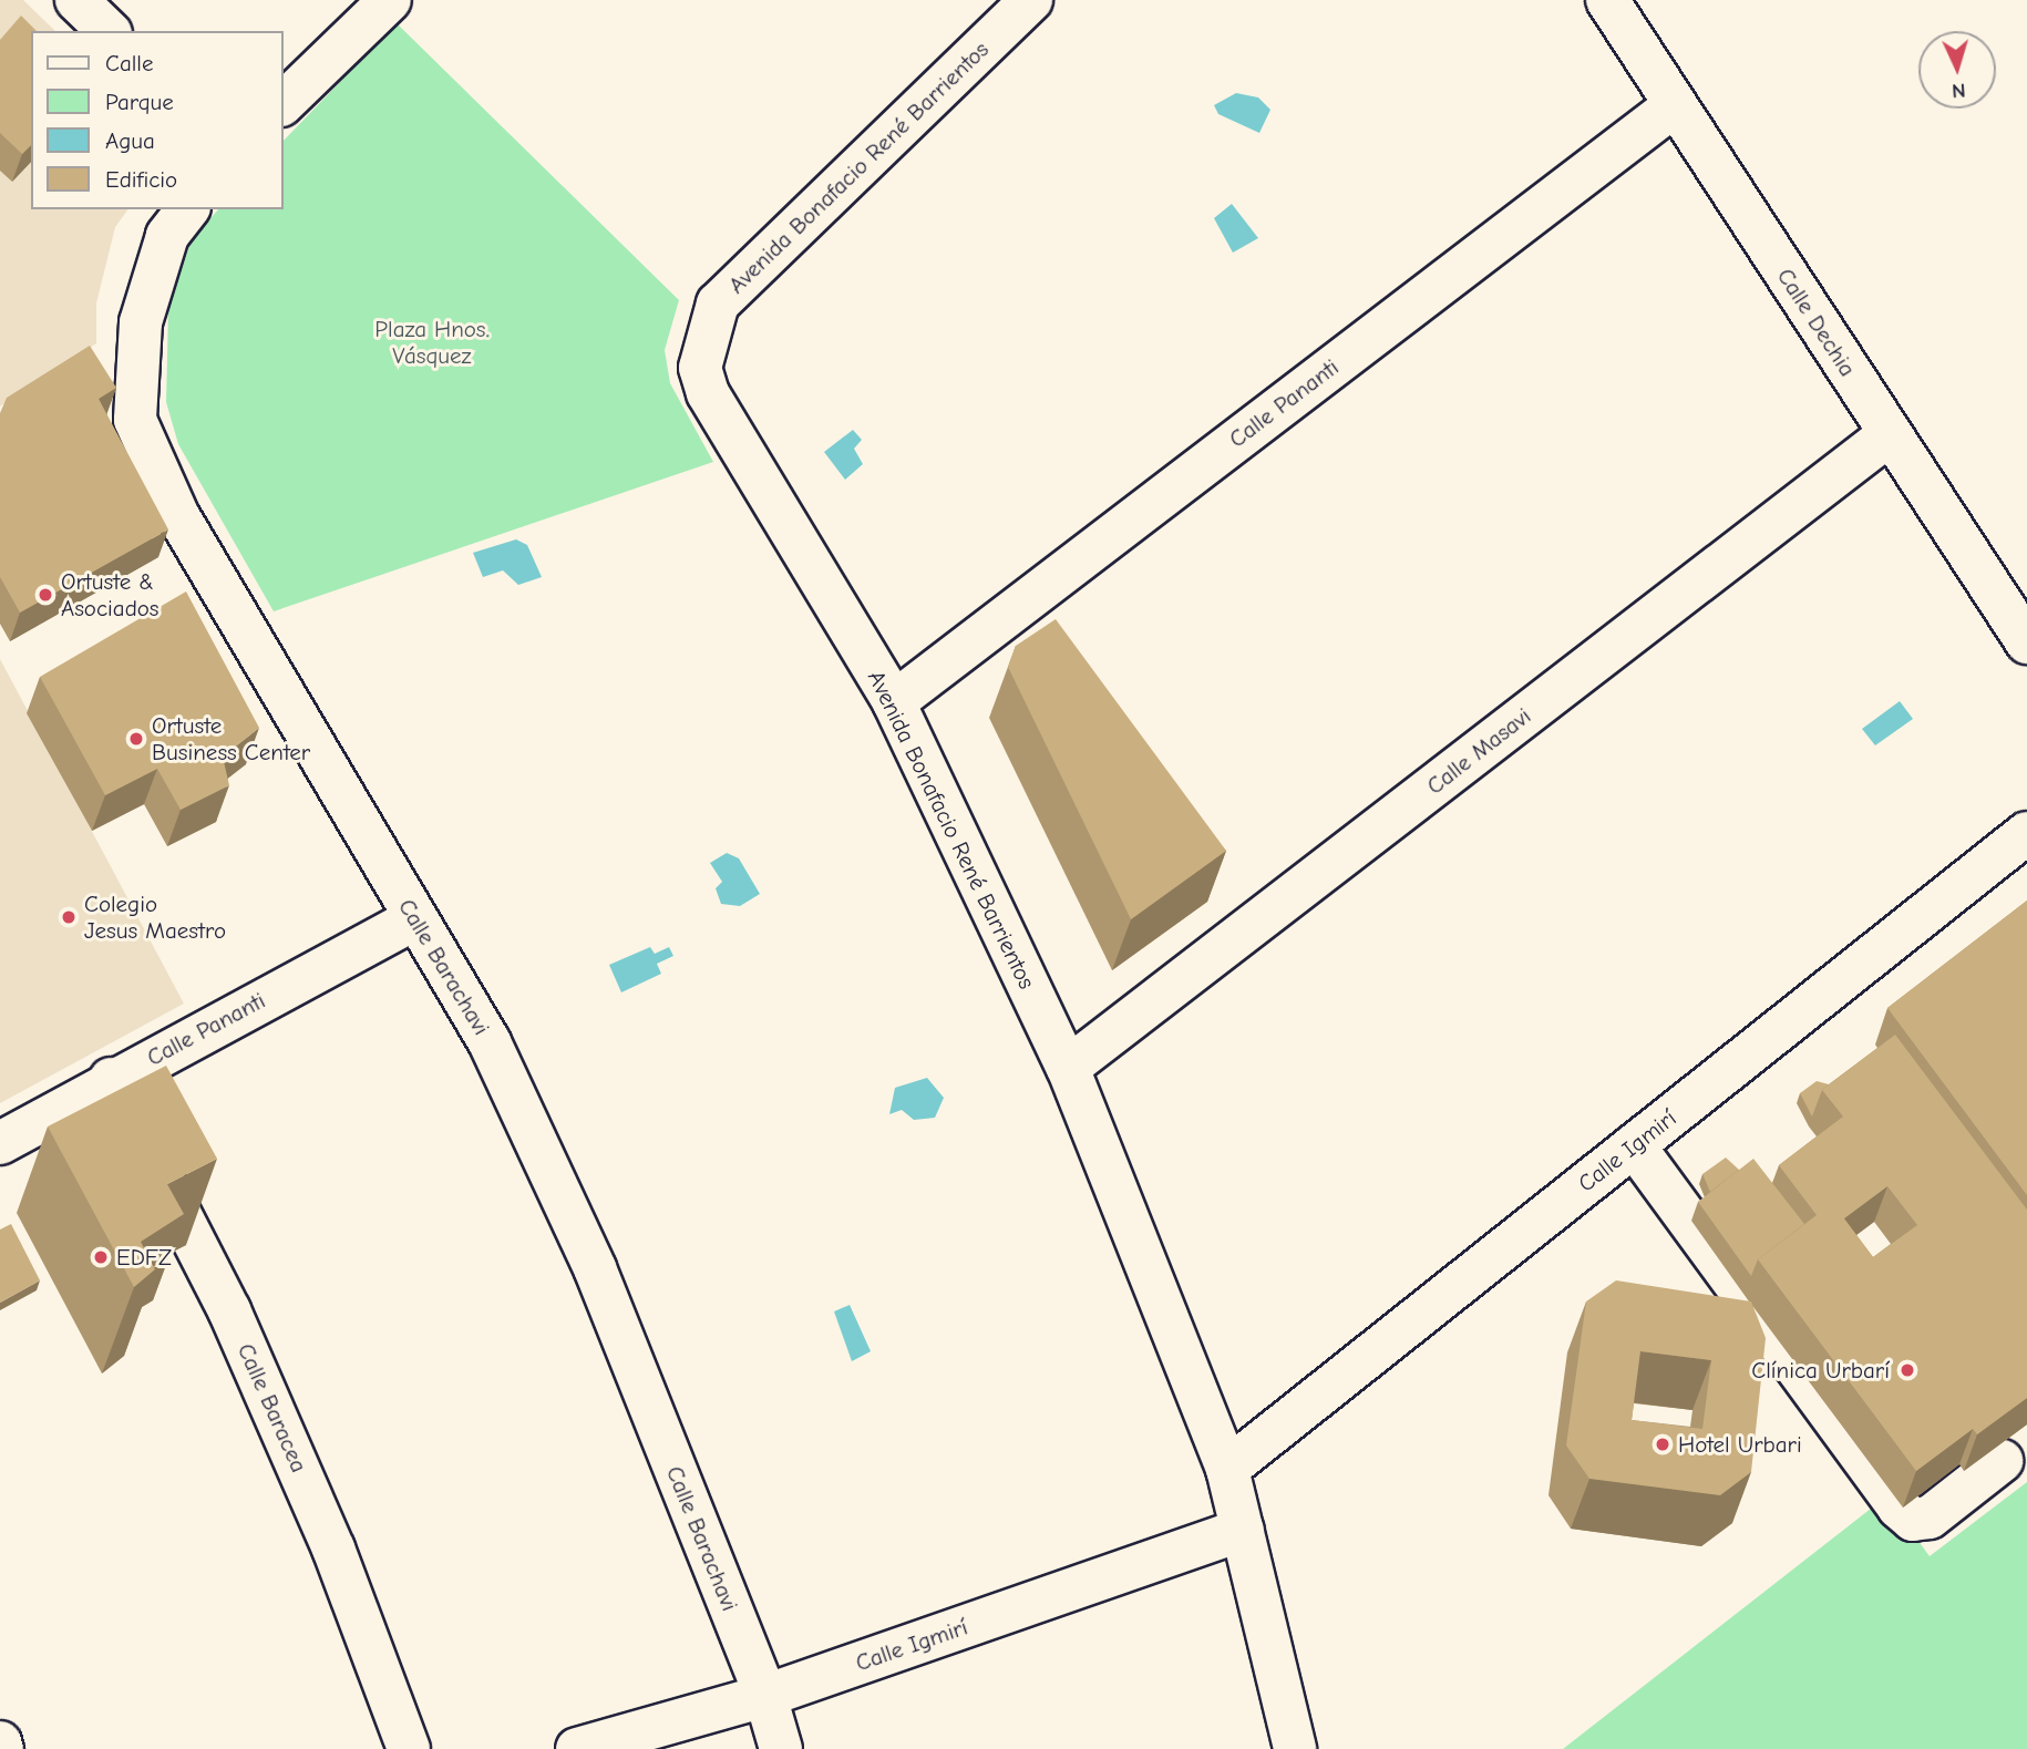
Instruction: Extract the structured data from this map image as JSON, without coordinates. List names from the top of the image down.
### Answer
{
  "streets": {
    "street": [
      "Avenida Bonafacio René Barrientos",
      "Calle Dechia",
      "Calle Pananti",
      "Calle Masavi",
      "Calle Barachavi",
      "Calle Igmirí",
      "Calle Baracea"
    ]
  },
  "crossings": [
    ["Avenida Bonafacio René Barrientos", "Calle Pananti"],
    ["Avenida Bonafacio René Barrientos", "Calle Masavi"],
    ["Avenida Bonafacio René Barrientos", "Calle Igmirí"],
    ["Calle Dechia", "Calle Pananti"],
    ["Calle Dechia", "Calle Masavi"],
    ["Calle Pananti", "Calle Barachavi"],
    ["Calle Pananti", "Calle Baracea"],
    ["Calle Barachavi", "Calle Igmirí"]
  ],
  "parks": ["Plaza Hnos. Vásquez"],
  "places": [
    "Ortuste & Asociados",
    "Ortuste Business Center",
    "Colegio Jesus Maestro",
    "EDFZ",
    "Clínica Urbarí",
    "Hotel Urbari"
  ],
  "legend": [
    "Calle",
    "Parque",
    "Agua",
    "Edificio"
  ],
  "north": "bottom"
}
